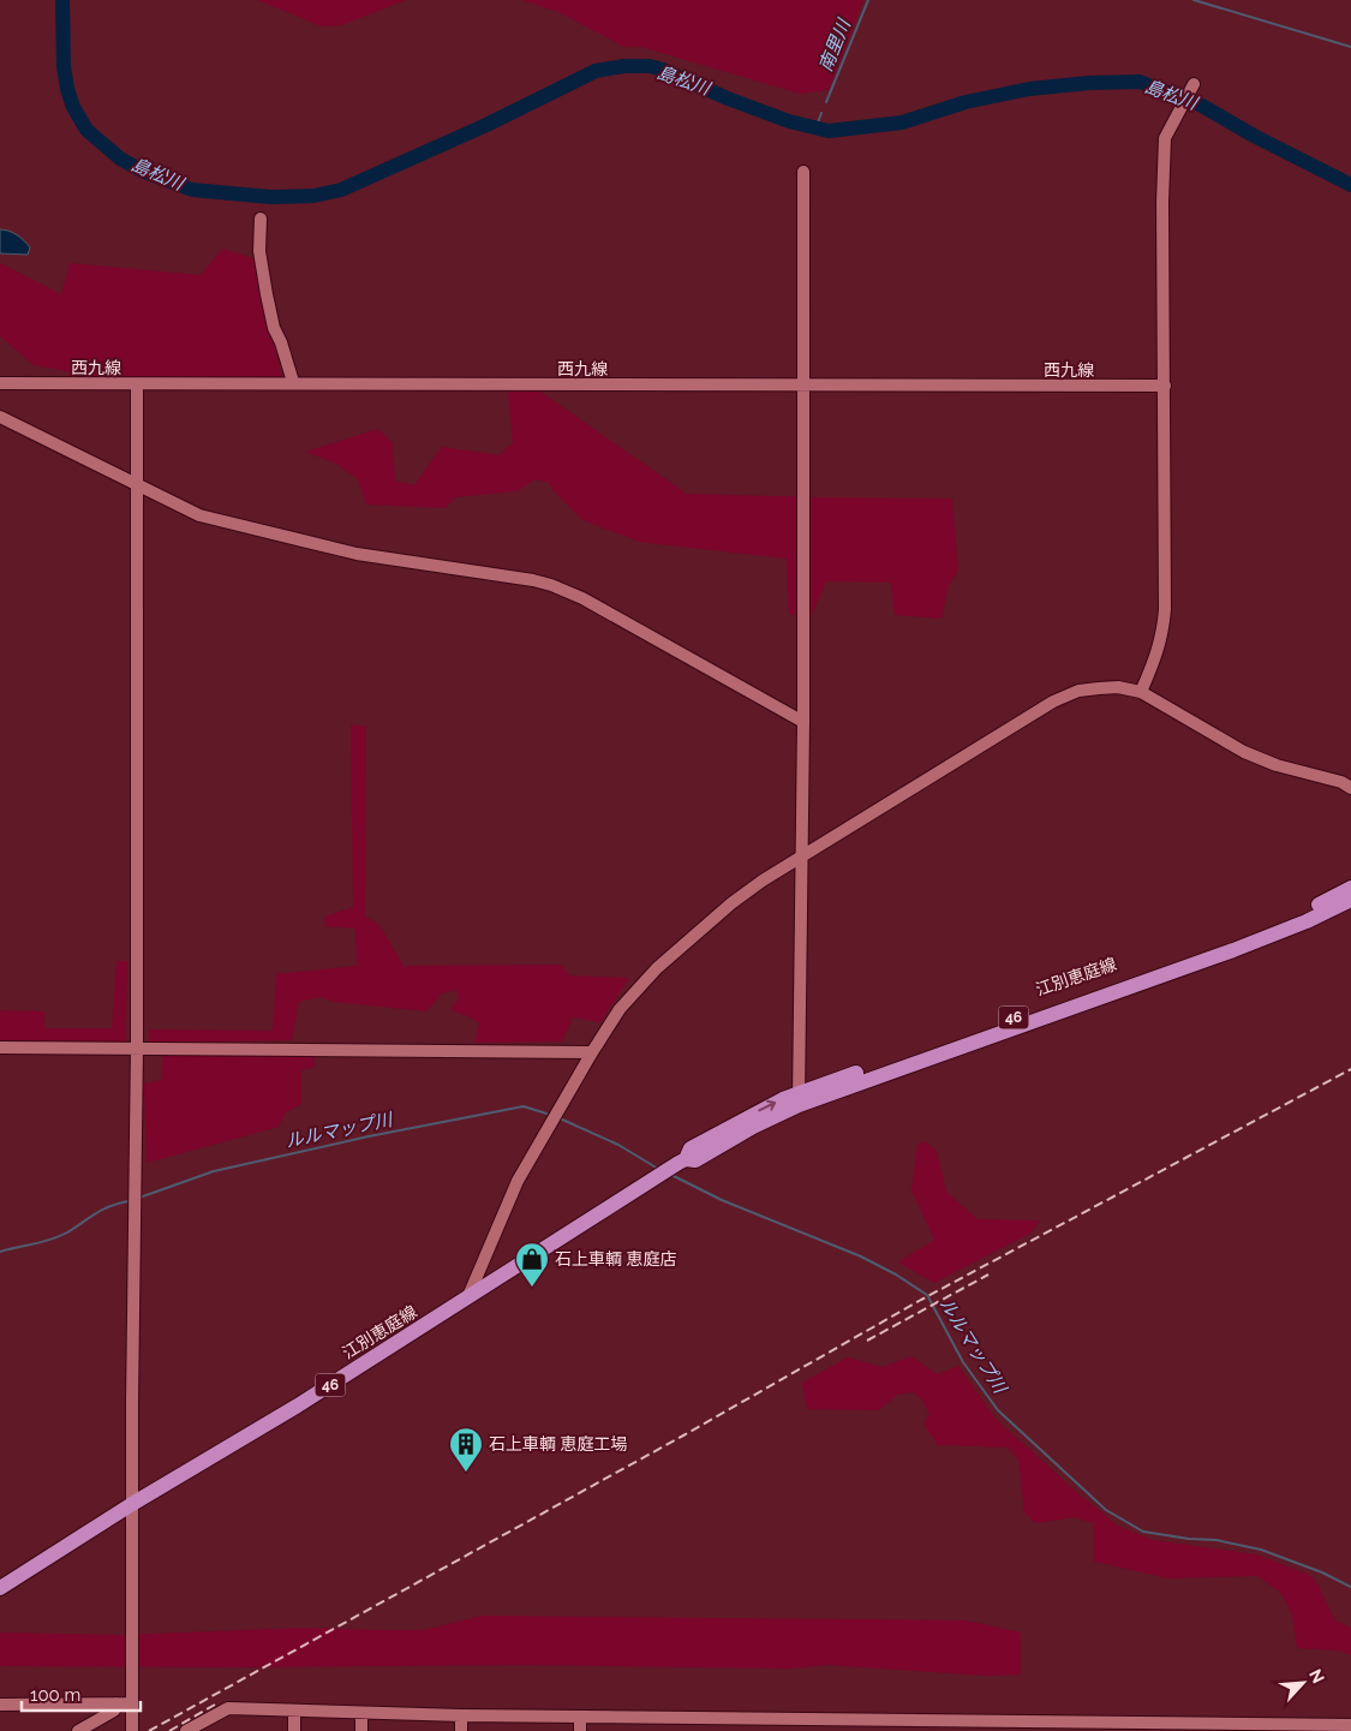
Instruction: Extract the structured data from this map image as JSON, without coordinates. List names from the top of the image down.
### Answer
{
  "streets": {
    "main road": ["江別恵庭線", "46"],
    "street": ["西九線"]
  },
  "water": ["南里川", "島松川", "ルルマップ川"],
  "places": {
    "shop": ["石上車輌 恵庭店"],
    "building": ["石上車輌 恵庭工場"]
  },
  "scale_bar": "100 m",
  "north": "top right"
}
